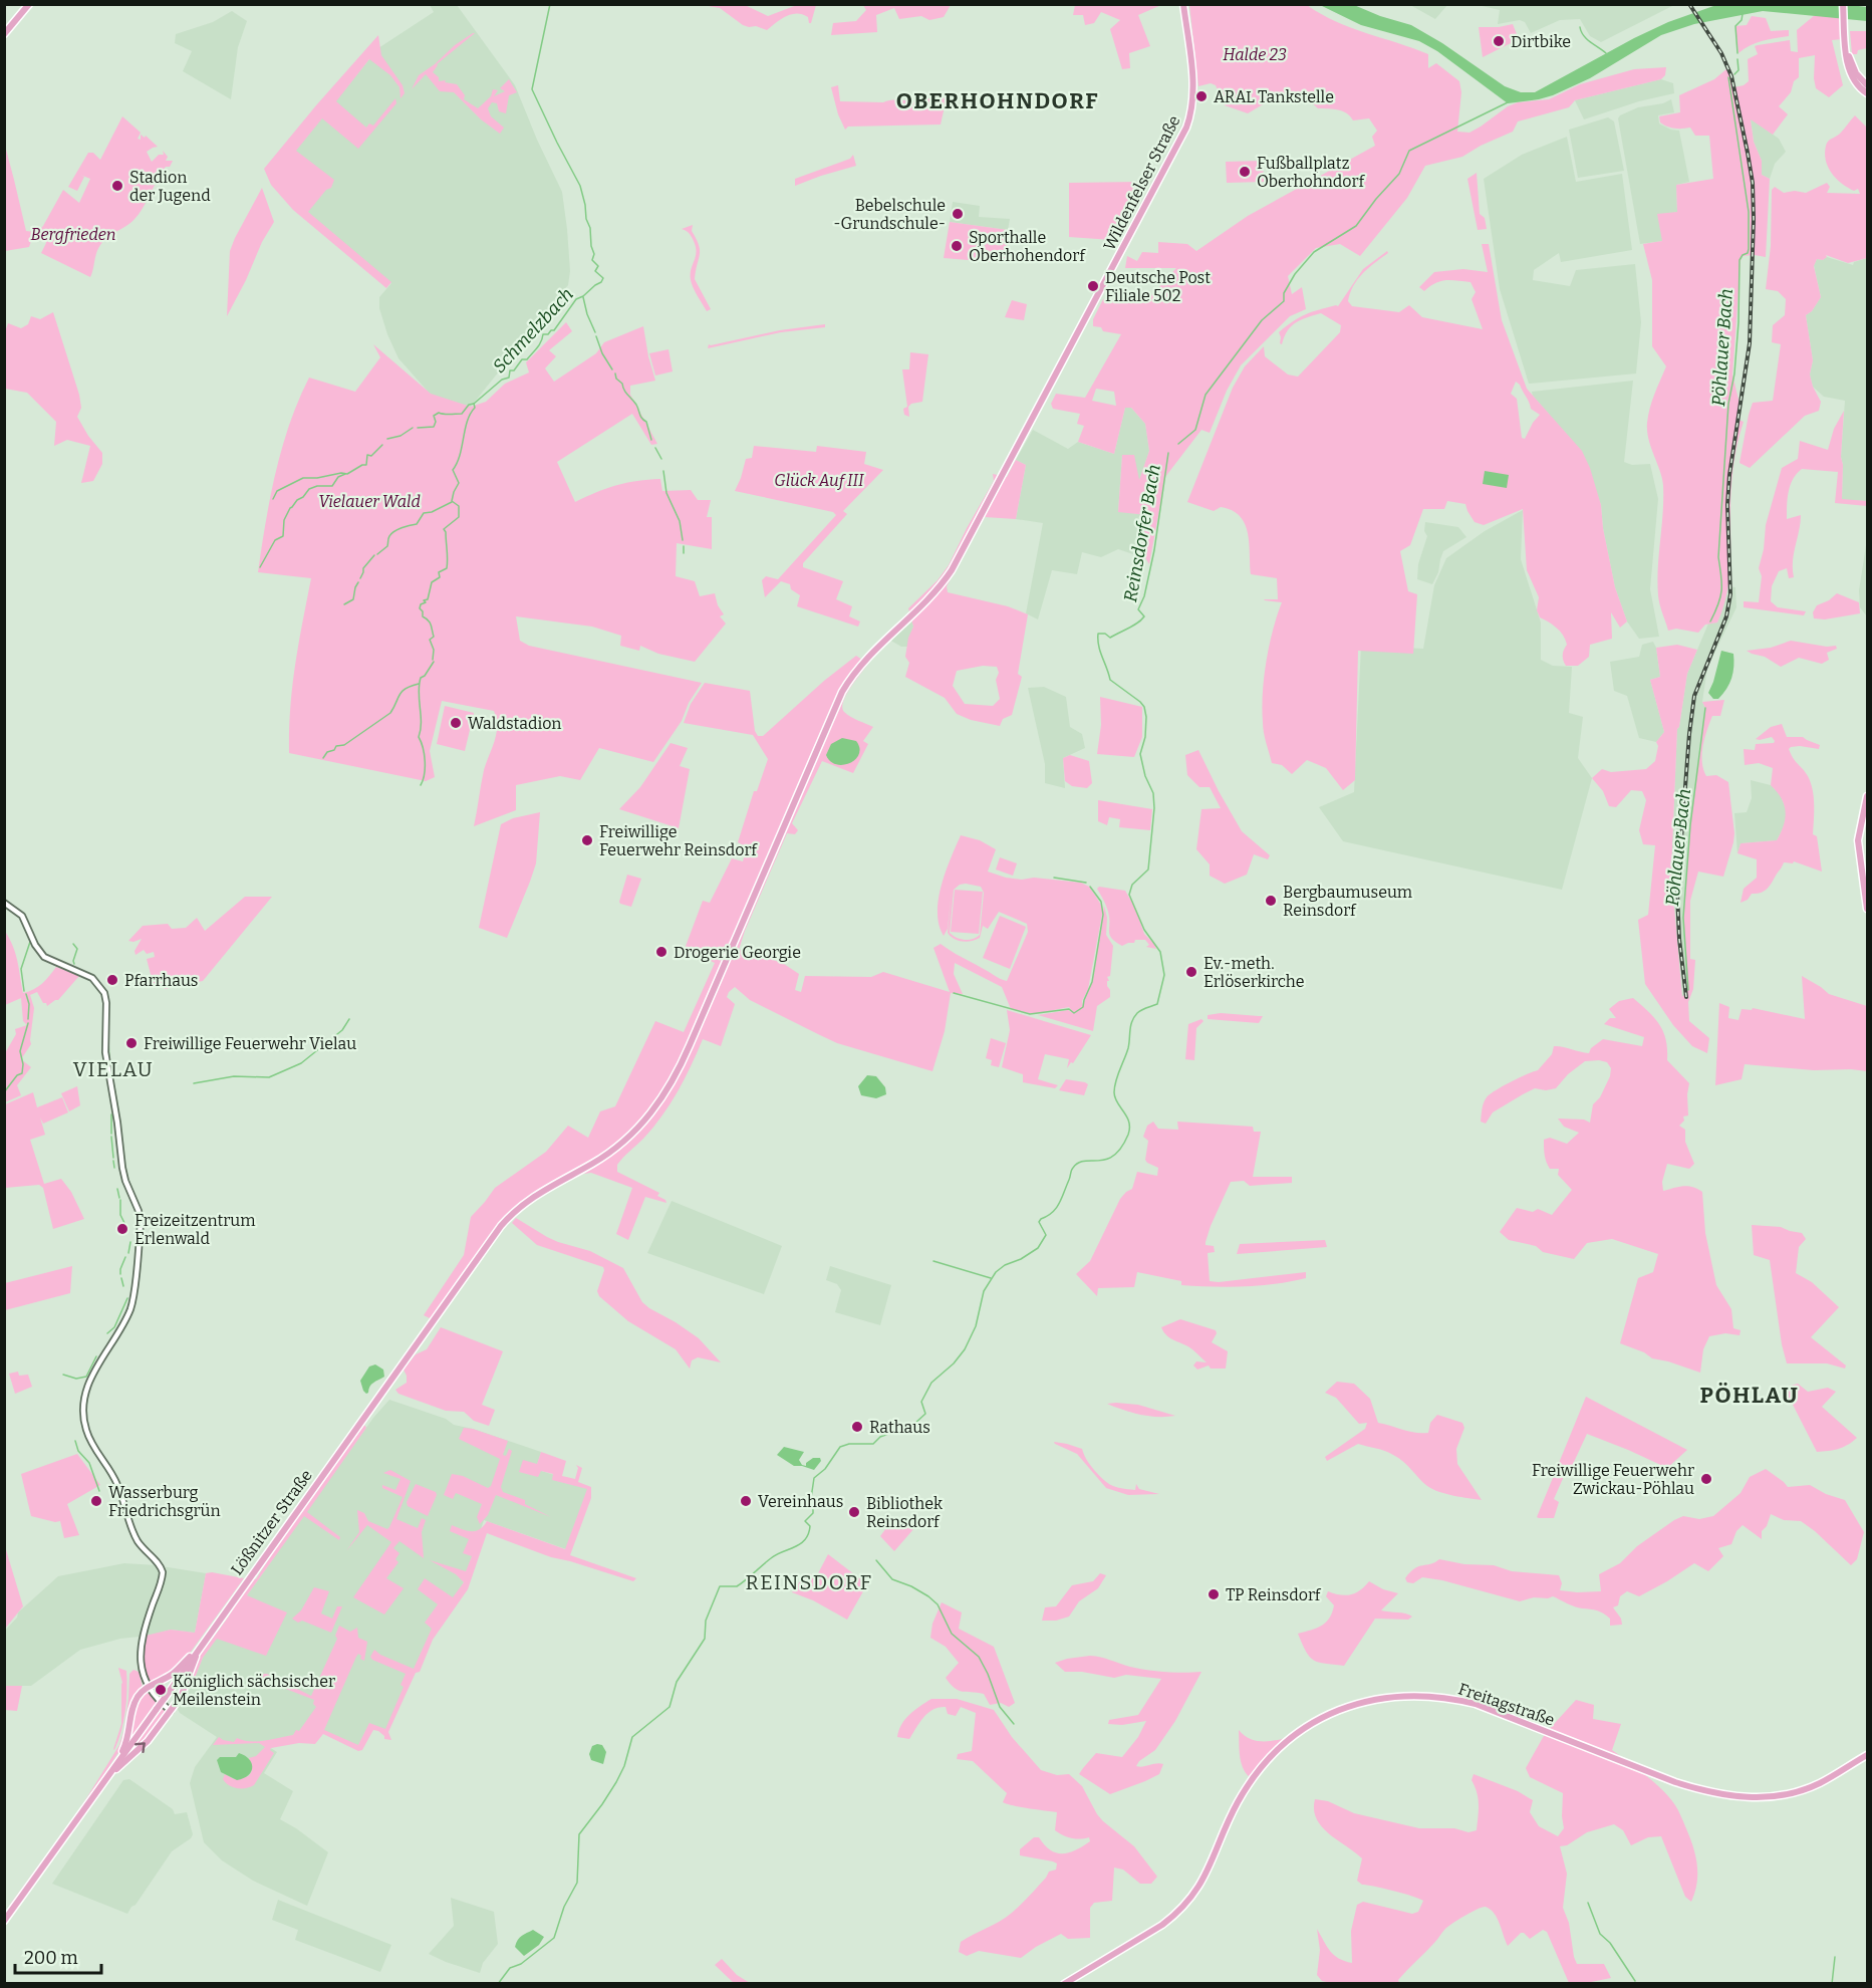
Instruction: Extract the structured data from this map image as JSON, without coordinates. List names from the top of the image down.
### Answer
{
  "streets": {
    "main road": ["Wildenfelser Straße", "Lößnitzer Straße", "Freitagstraße"]
  },
  "crossings": [
    ["Wildenfelser Straße", "Lößnitzer Straße"]
  ],
  "districts": [
    "OBERHOHNDORF",
    "VIELAU",
    "PÖHLAU",
    "REINSDORF"
  ],
  "water": ["Schmelzbach", "Pöhlauer Bach", "Reinsdorfer Bach"],
  "parks": [
    "Halde 23",
    "Bergfrieden",
    "Glück Auf III",
    "Vielauer Wald"
  ],
  "places": [
    "Dirtbike",
    "ARAL Tankstelle",
    "Fußballplatz Oberhohndorf",
    "Stadion der Jugend",
    "Bebelschule -Grundschule-",
    "Sporthalle Oberhohendorf",
    "Deutsche Post Filiale 502",
    "Waldstadion",
    "Freiwillige Feuerwehr Reinsdorf",
    "Bergbaumuseum Reinsdorf",
    "Drogerie Georgie",
    "Ev.-meth. Erlöserkirche",
    "Pfarrhaus",
    "Freiwillige Feuerwehr Vielau",
    "Freizeitzentrum Erlenwald",
    "Rathaus",
    "Freiwillige Feuerwehr Zwickau-Pöhlau",
    "Wasserburg Friedrichsgrün",
    "Vereinhaus",
    "Bibliothek Reinsdorf",
    "TP Reinsdorf",
    "Königlich sächsischer Meilenstein"
  ],
  "scale_bar": "200 m"
}
